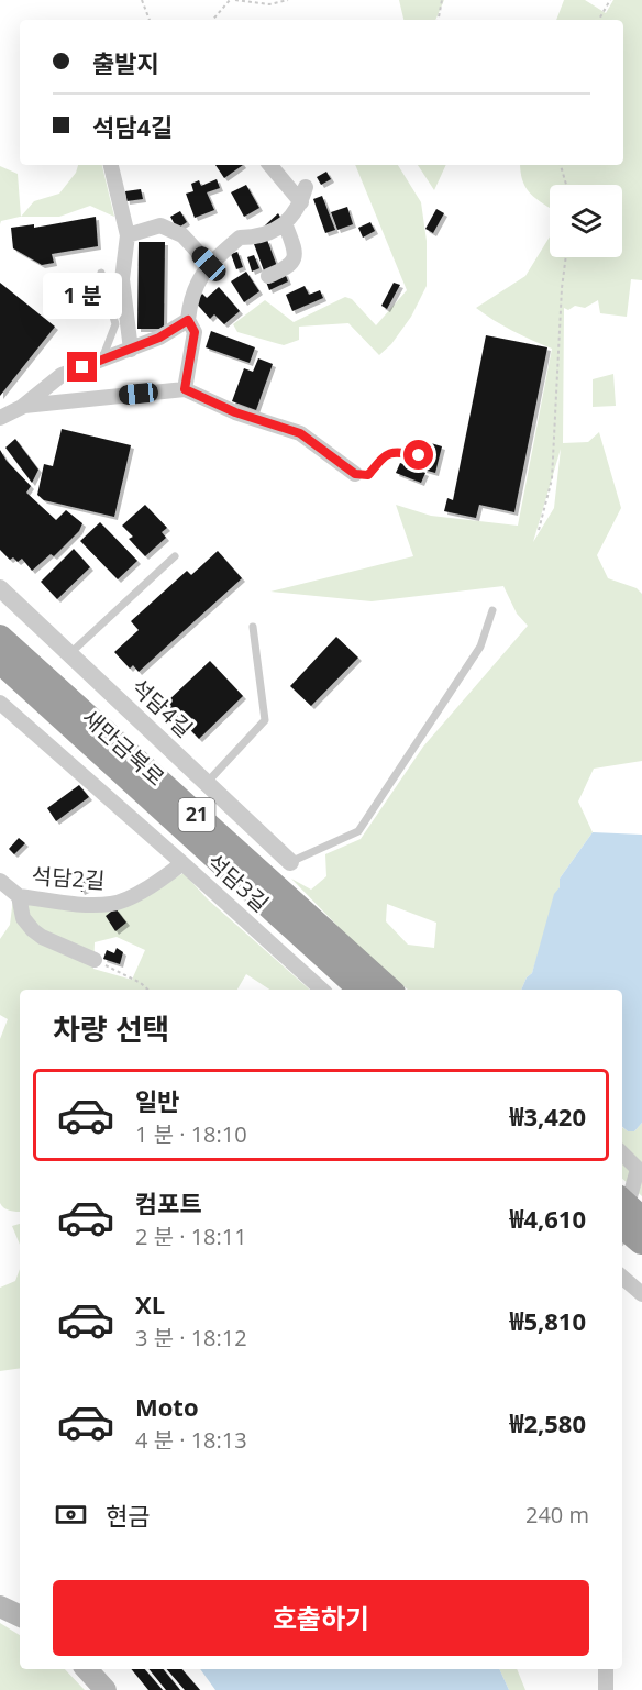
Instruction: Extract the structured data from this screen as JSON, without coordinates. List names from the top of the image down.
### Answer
{
  "streets": {
    "highway": ["새만금북로", "21"],
    "street": ["석담4길", "석담2길", "석담3길"]
  },
  "crossings": [
    ["석담2길", "석담3길"]
  ],
  "page": {
    "banner": ["출발지", "석담4길"],
    "bubble": "1 분",
    "heading": "차량 선택",
    "list": [
      {
        "name": "일반",
        "note": "1 분 · 18:10",
        "value": "₩3,420"
      },
      {
        "name": "컴포트",
        "note": "2 분 · 18:11",
        "value": "₩4,610"
      },
      {
        "name": "XL",
        "note": "3 분 · 18:12",
        "value": "₩5,810"
      },
      {
        "name": "Moto",
        "note": "4 분 · 18:13",
        "value": "₩2,580"
      }
    ],
    "pay": ["현금", "240 m"],
    "buttons": "호출하기"
  }
}
